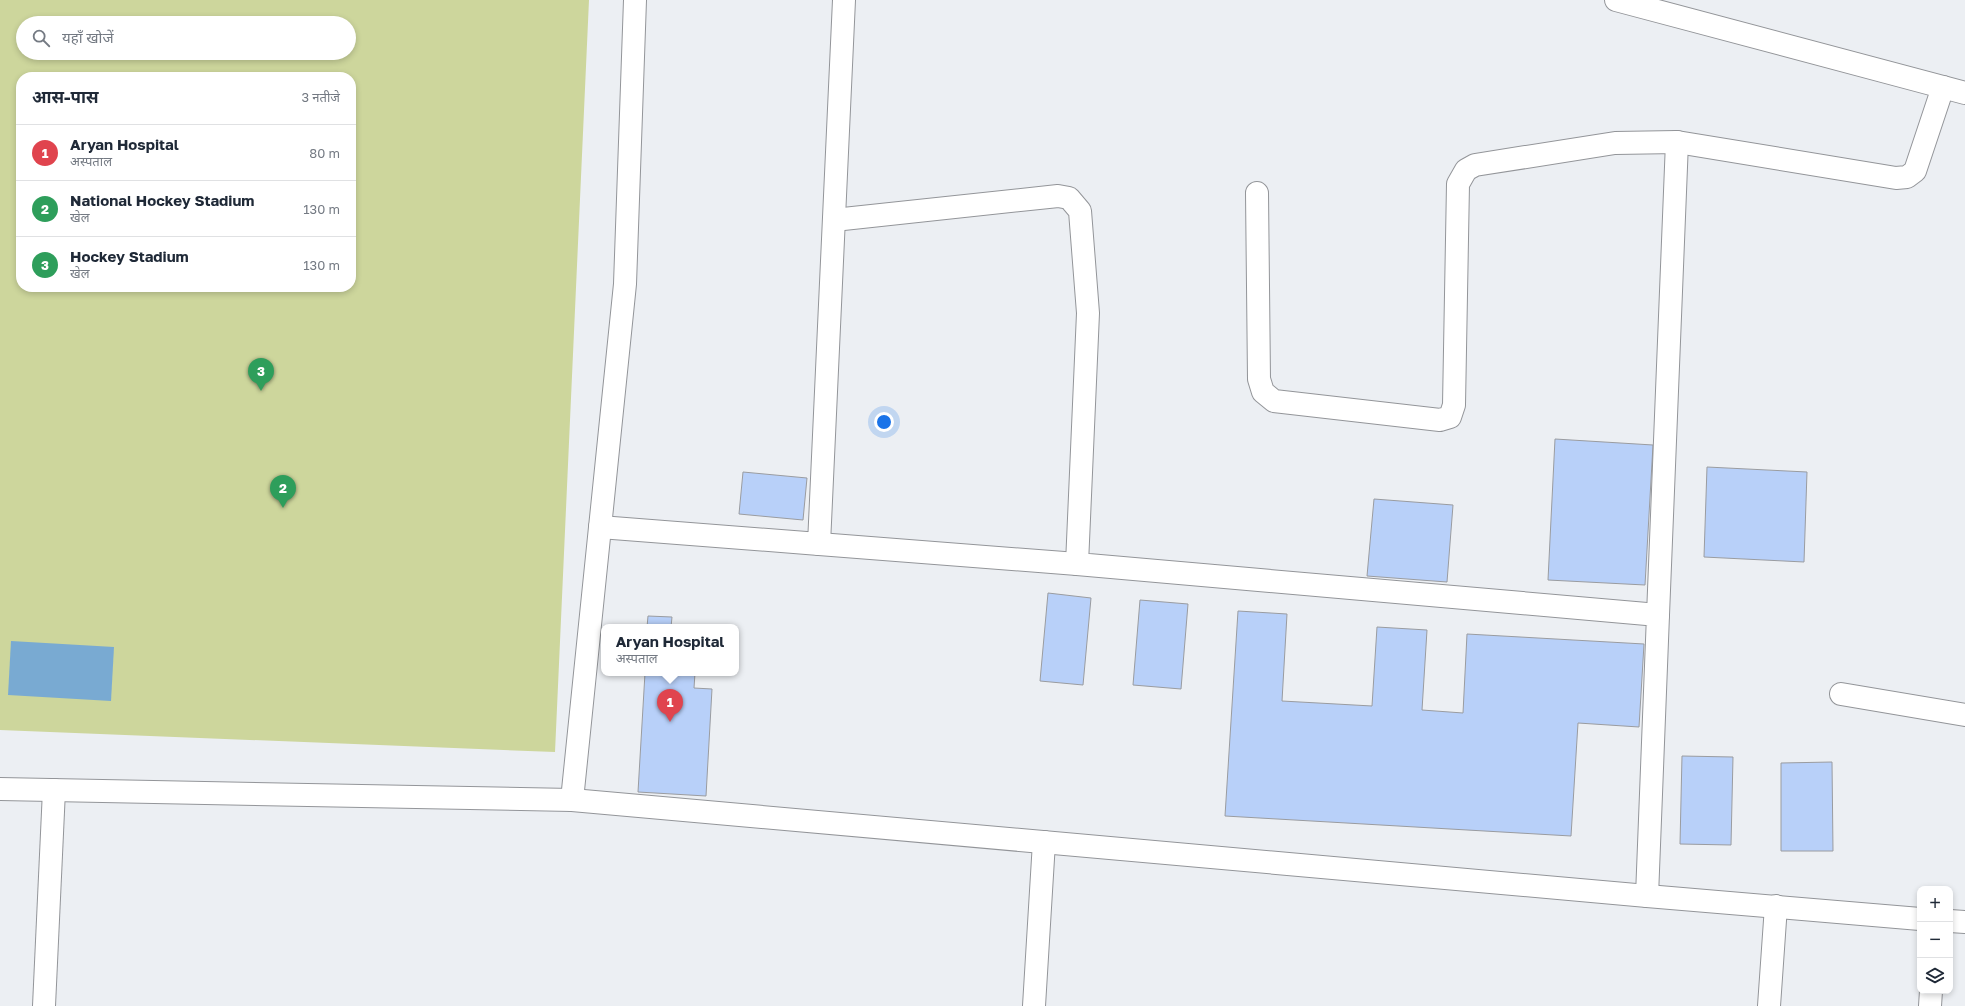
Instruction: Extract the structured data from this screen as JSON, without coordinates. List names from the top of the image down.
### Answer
{
  "page": {
    "search": "यहाँ खोजें",
    "heading": ["आस-पास", "3 नतीजे"],
    "list": [
      {
        "mark": "1",
        "name": "Aryan Hospital",
        "note": "अस्पताल",
        "value": "80 m"
      },
      {
        "mark": "2",
        "name": "National Hockey Stadium",
        "note": "खेल",
        "value": "130 m"
      },
      {
        "mark": "3",
        "name": "Hockey Stadium",
        "note": "खेल",
        "value": "130 m"
      }
    ],
    "pins": ["3", "2", "1"],
    "popup": ["Aryan Hospital", "अस्पताल"],
    "map_buttons": ["+", "−"]
  }
}
